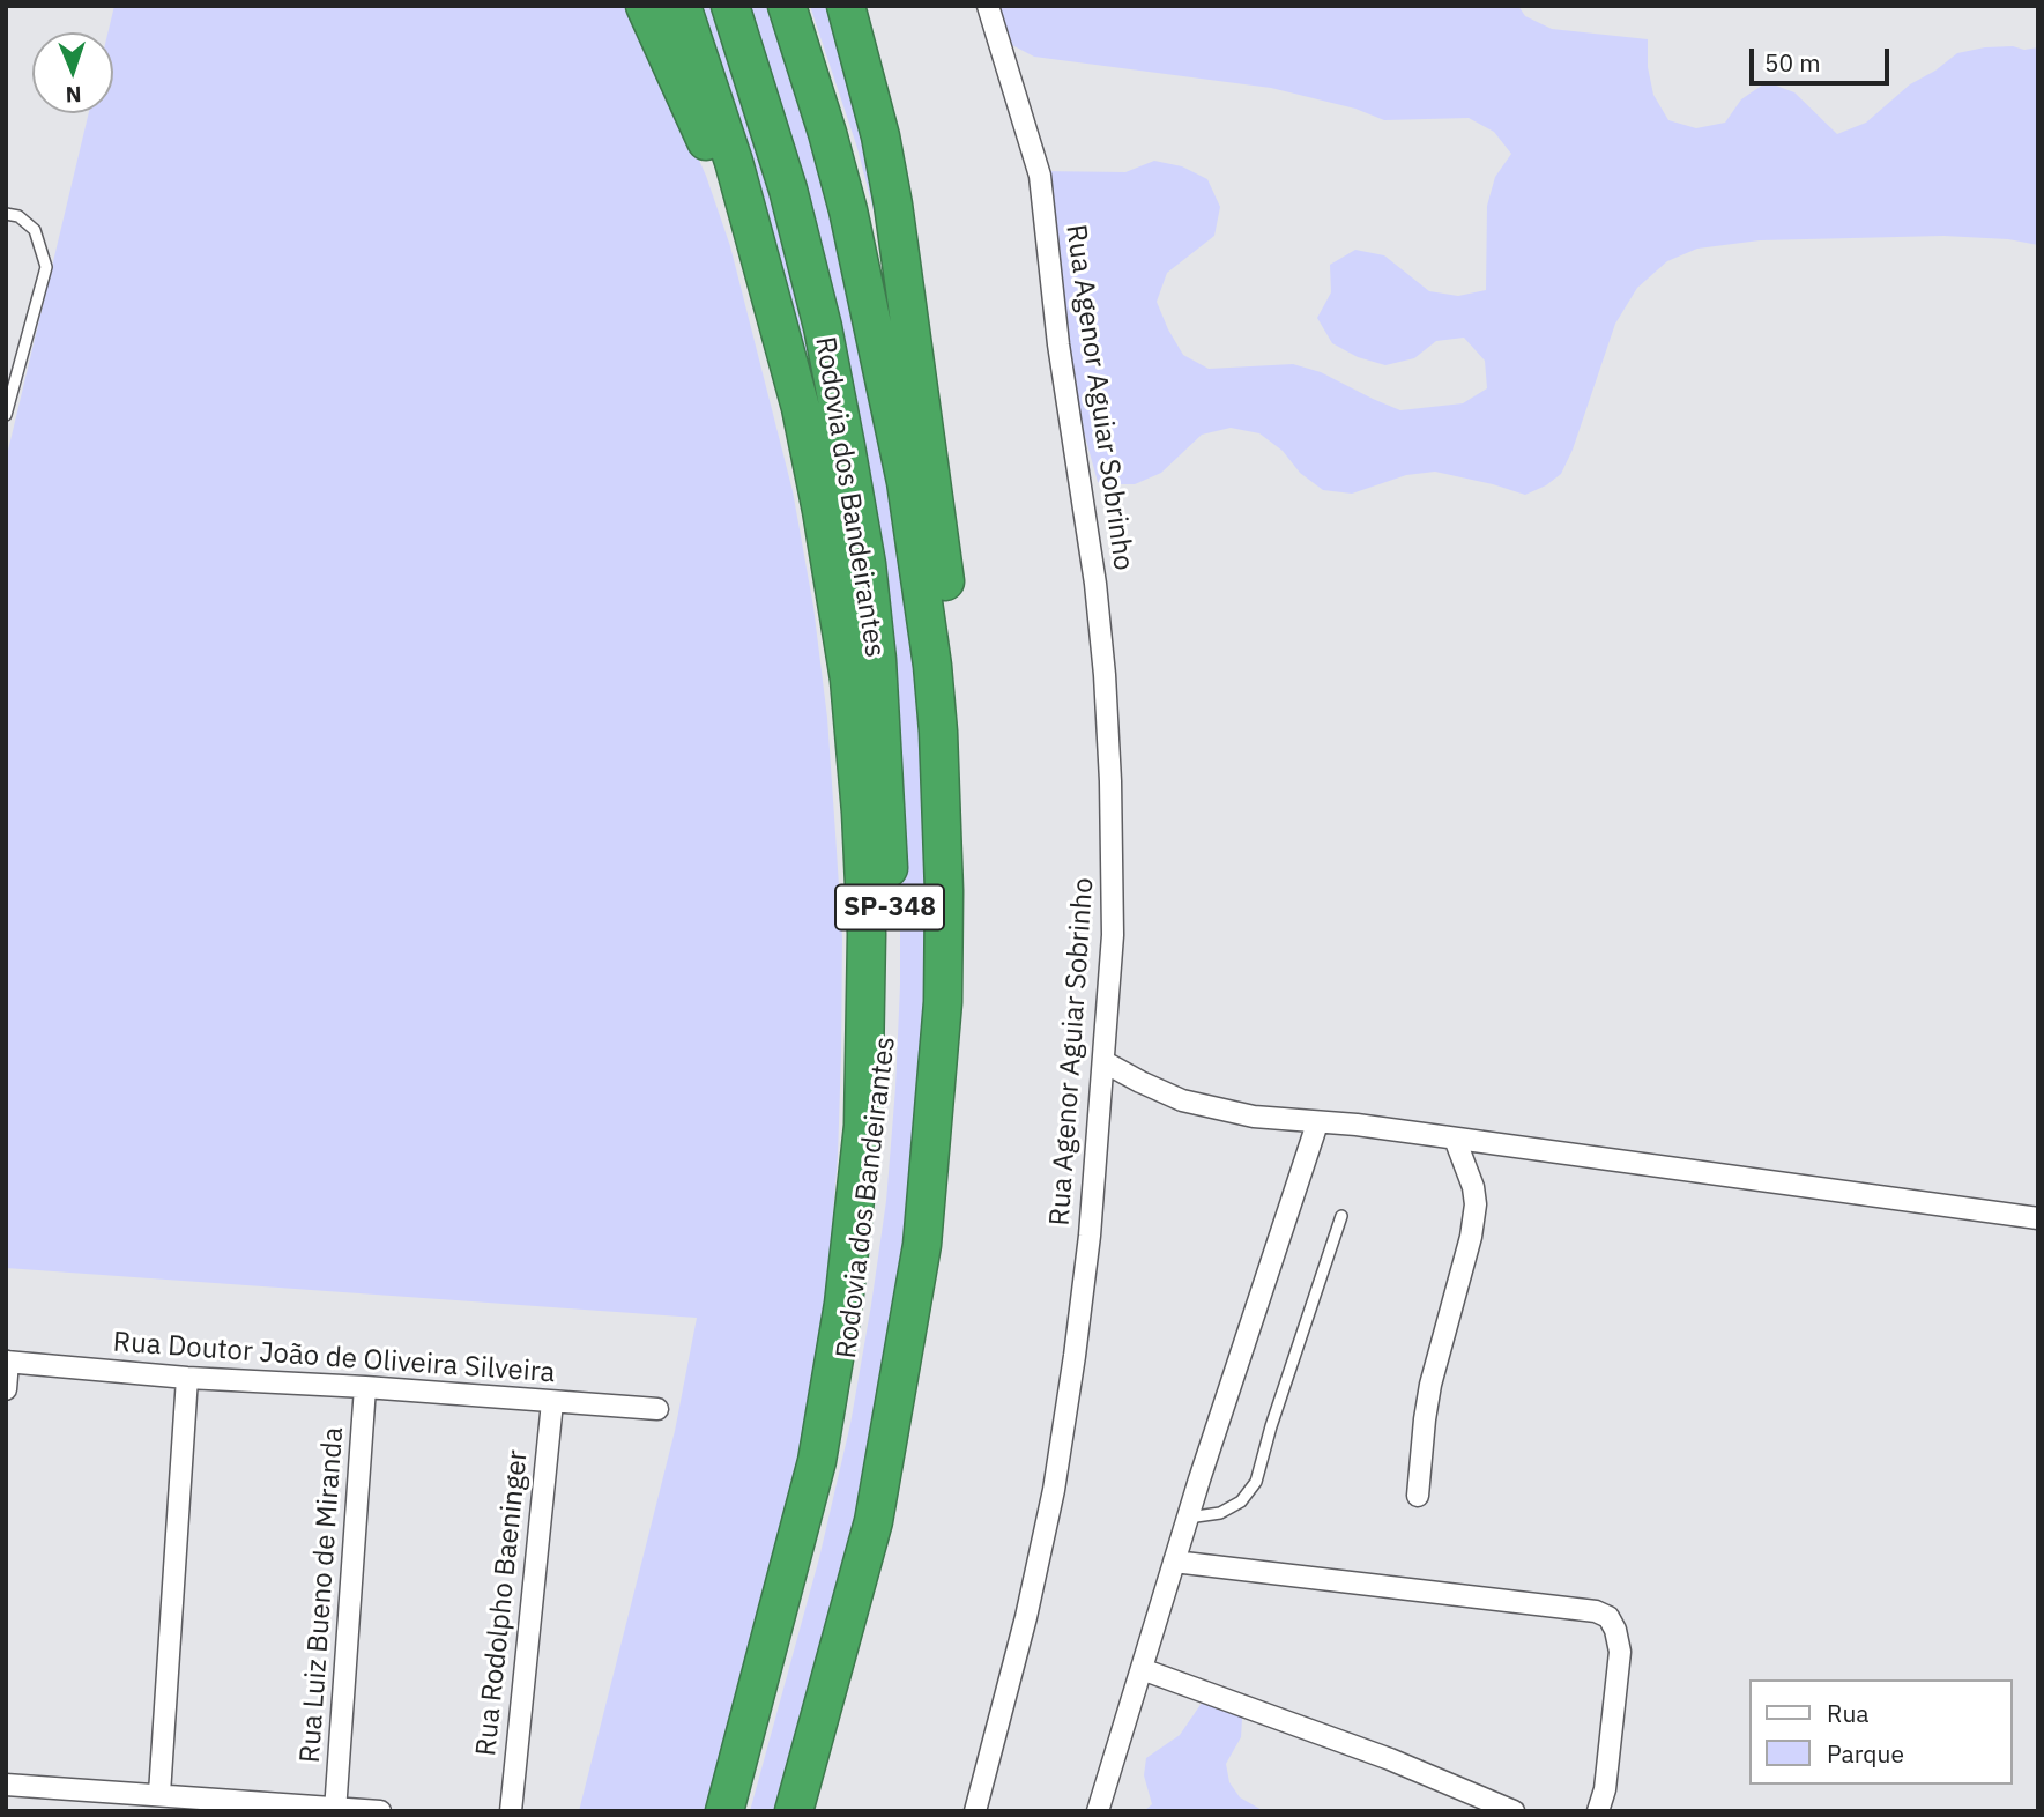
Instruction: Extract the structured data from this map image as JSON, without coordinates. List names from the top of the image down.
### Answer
{
  "streets": {
    "highway": ["Rodovia dos Bandeirantes", "SP-348"],
    "street": [
      "Rua Agenor Aguiar Sobrinho",
      "Rua Doutor João de Oliveira Silveira",
      "Rua Luiz Bueno de Miranda",
      "Rua Rodolpho Baeninger"
    ]
  },
  "crossings": [
    ["Rua Doutor João de Oliveira Silveira", "Rua Luiz Bueno de Miranda"],
    ["Rua Doutor João de Oliveira Silveira", "Rua Rodolpho Baeninger"]
  ],
  "legend": ["Rua", "Parque"],
  "scale_bar": "50 m",
  "north": "bottom"
}
